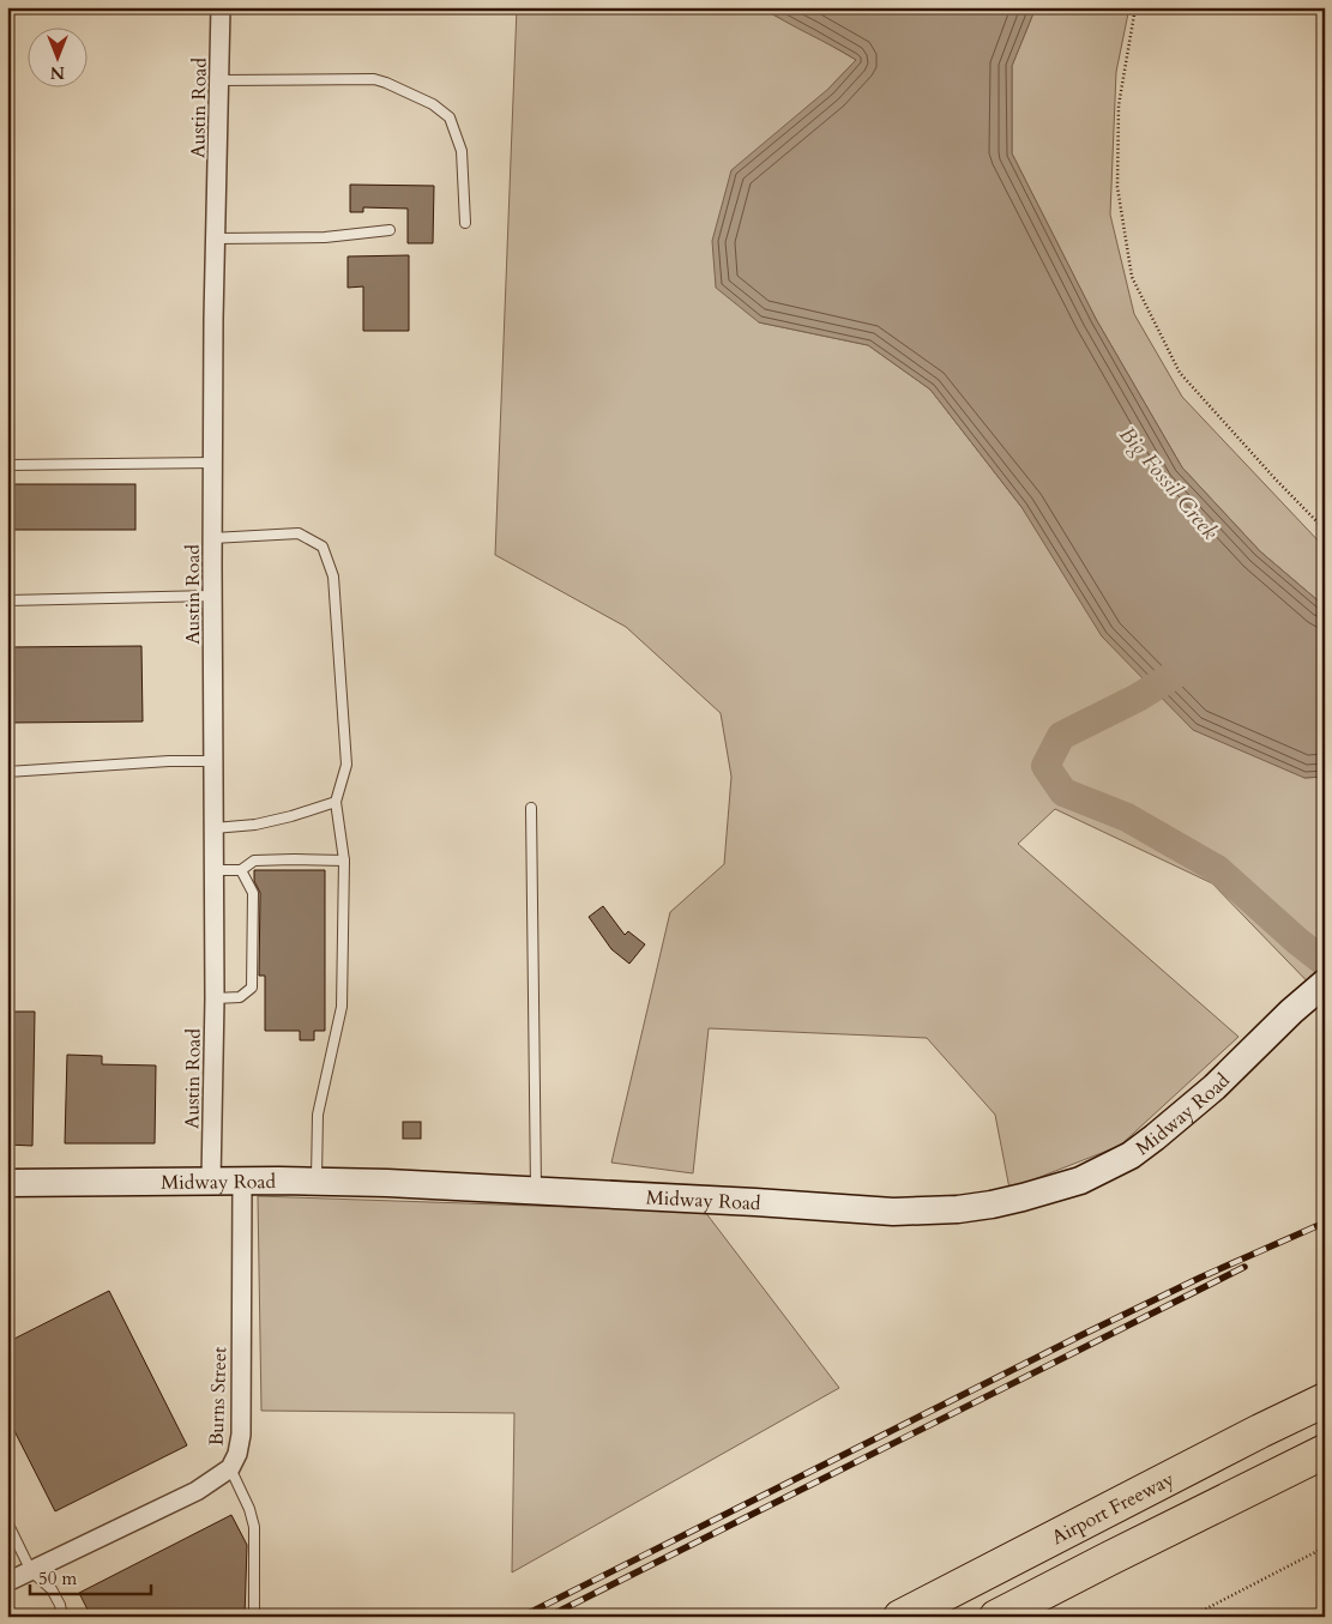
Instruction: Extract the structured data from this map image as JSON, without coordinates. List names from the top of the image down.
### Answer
{
  "streets": {
    "highway": ["Airport Freeway"],
    "main road": ["Midway Road"],
    "street": ["Austin Road", "Burns Street"]
  },
  "crossings": [
    ["Austin Road", "Midway Road"],
    ["Midway Road", "Burns Street"]
  ],
  "water": ["Big Fossil Creek"],
  "scale_bar": "50 m",
  "north": "bottom"
}
